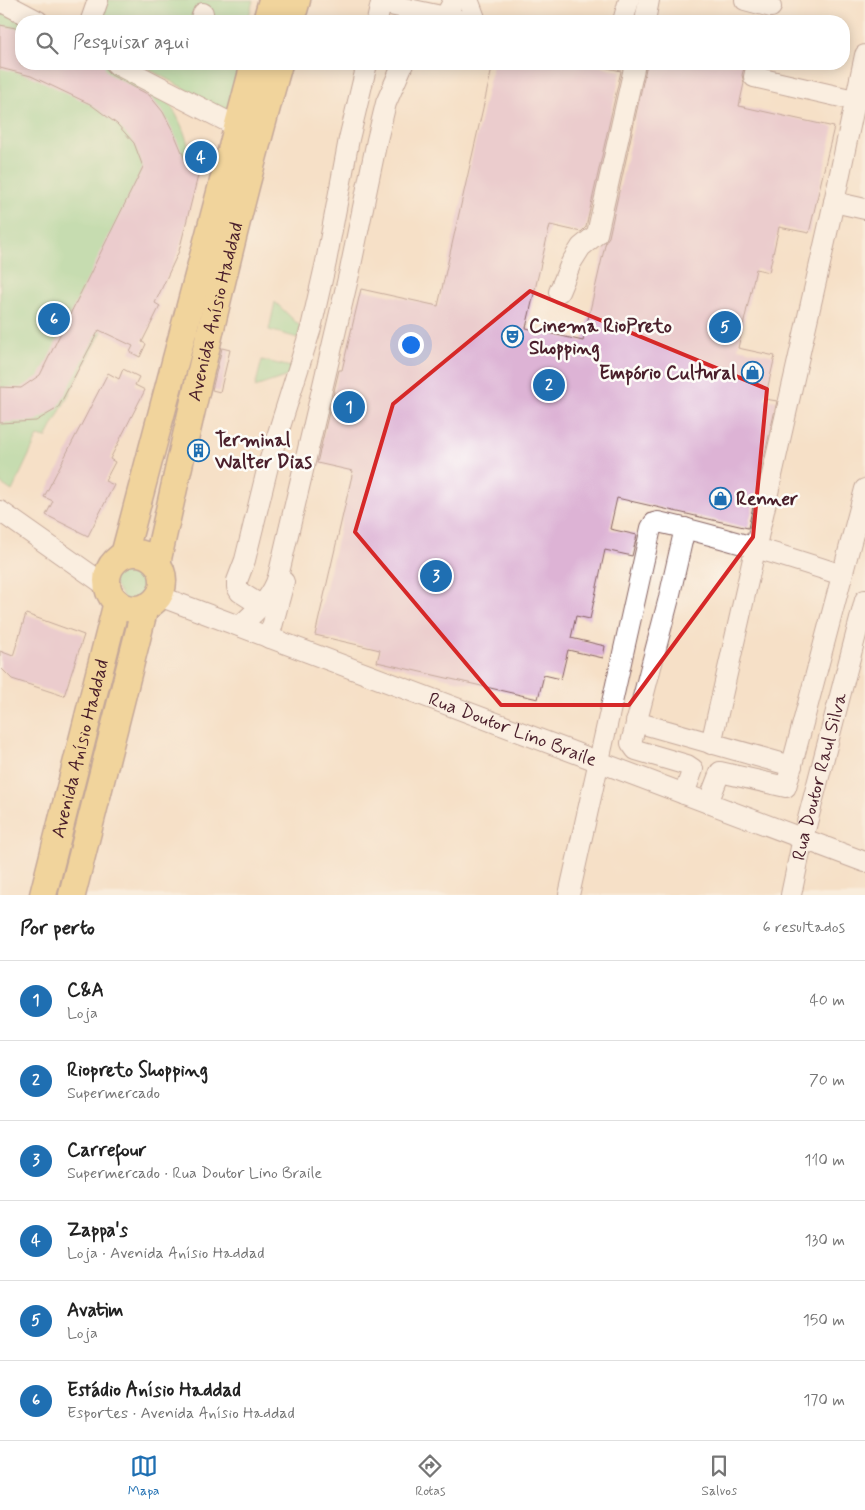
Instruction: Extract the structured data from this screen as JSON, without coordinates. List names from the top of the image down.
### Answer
{
  "streets": {
    "main road": ["Avenida Anísio Haddad"],
    "street": ["Rua Doutor Lino Braile", "Rua Doutor Raul Silva"]
  },
  "crossings": [
    ["Avenida Anísio Haddad", "Rua Doutor Lino Braile"],
    ["Rua Doutor Lino Braile", "Rua Doutor Raul Silva"]
  ],
  "places": {
    "theatre": ["Cinema RioPreto Shopping"],
    "shop": ["Empório Cultural", "Renner"],
    "building": ["Terminal Walter Dias"]
  },
  "page": {
    "search": "Pesquisar aqui",
    "pins": [
      "4",
      "6",
      "5",
      "2",
      "1",
      "3"
    ],
    "heading": ["Por perto", "6 resultados"],
    "list": [
      {
        "mark": "1",
        "name": "C&A",
        "note": "Loja",
        "value": "40 m"
      },
      {
        "mark": "2",
        "name": "Riopreto Shopping",
        "note": "Supermercado",
        "value": "70 m"
      },
      {
        "mark": "3",
        "name": "Carrefour",
        "note": "Supermercado · Rua Doutor Lino Braile",
        "value": "110 m"
      },
      {
        "mark": "4",
        "name": "Zappa's",
        "note": "Loja · Avenida Anísio Haddad",
        "value": "130 m"
      },
      {
        "mark": "5",
        "name": "Avatim",
        "note": "Loja",
        "value": "150 m"
      },
      {
        "mark": "6",
        "name": "Estádio Anísio Haddad",
        "note": "Esportes · Avenida Anísio Haddad",
        "value": "170 m"
      }
    ],
    "nav": ["Mapa", "Rotas", "Salvos"]
  }
}
